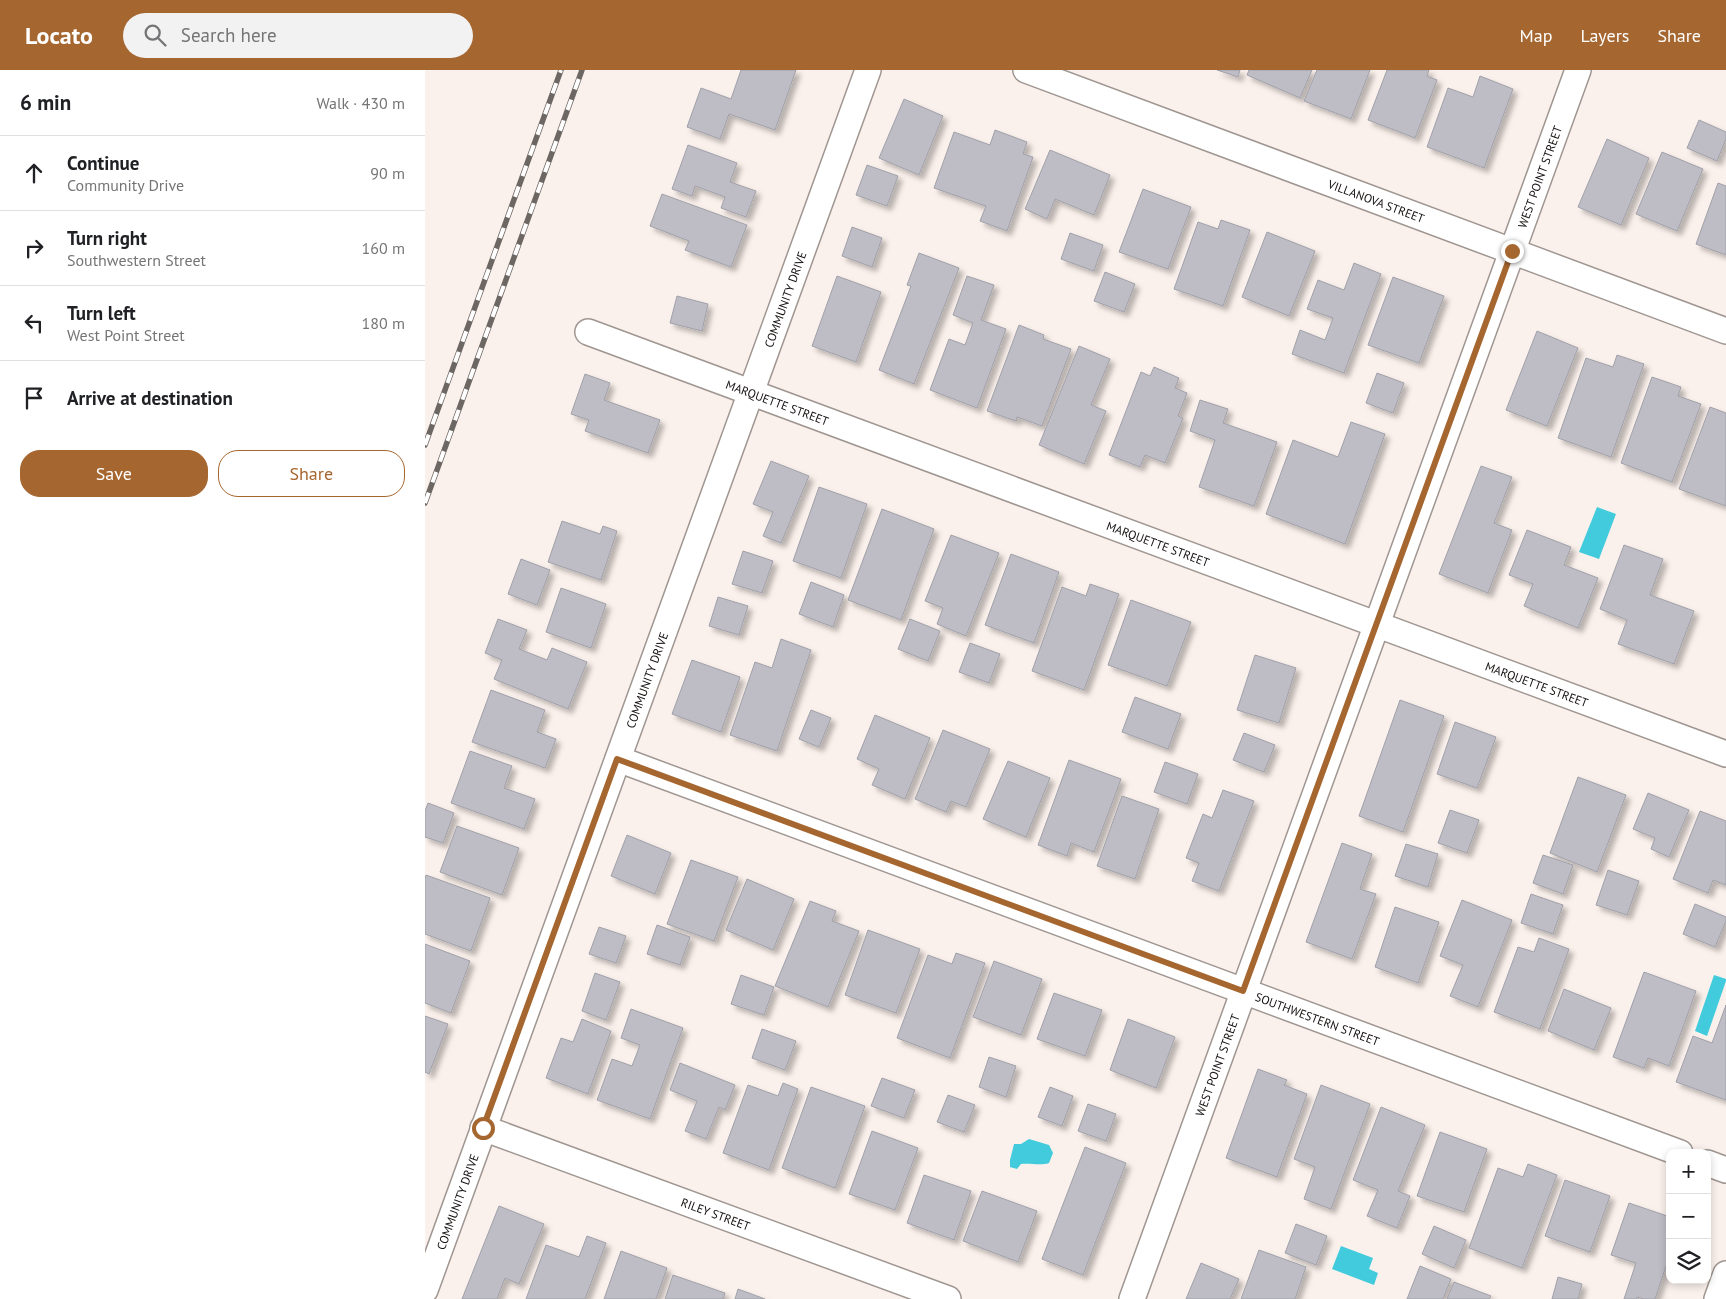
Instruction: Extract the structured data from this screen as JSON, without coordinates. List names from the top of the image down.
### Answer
{
  "streets": {
    "street": [
      "WEST POINT STREET",
      "VILLANOVA STREET",
      "COMMUNITY DRIVE",
      "MARQUETTE STREET",
      "SOUTHWESTERN STREET",
      "RILEY STREET"
    ]
  },
  "crossings": [
    ["WEST POINT STREET", "VILLANOVA STREET"],
    ["WEST POINT STREET", "MARQUETTE STREET"],
    ["WEST POINT STREET", "SOUTHWESTERN STREET"],
    ["COMMUNITY DRIVE", "MARQUETTE STREET"],
    ["COMMUNITY DRIVE", "SOUTHWESTERN STREET"],
    ["COMMUNITY DRIVE", "RILEY STREET"]
  ],
  "page": {
    "header": "Locato",
    "search": "Search here",
    "nav": ["Map", "Layers", "Share"],
    "heading": ["6 min", "Walk · 430 m"],
    "list": [
      ["Continue", "Community Drive", "90 m"],
      ["Turn right", "Southwestern Street", "160 m"],
      ["Turn left", "West Point Street", "180 m"],
      "Arrive at destination"
    ],
    "buttons": ["Save", "Share"],
    "map_buttons": ["+", "−"]
  }
}
